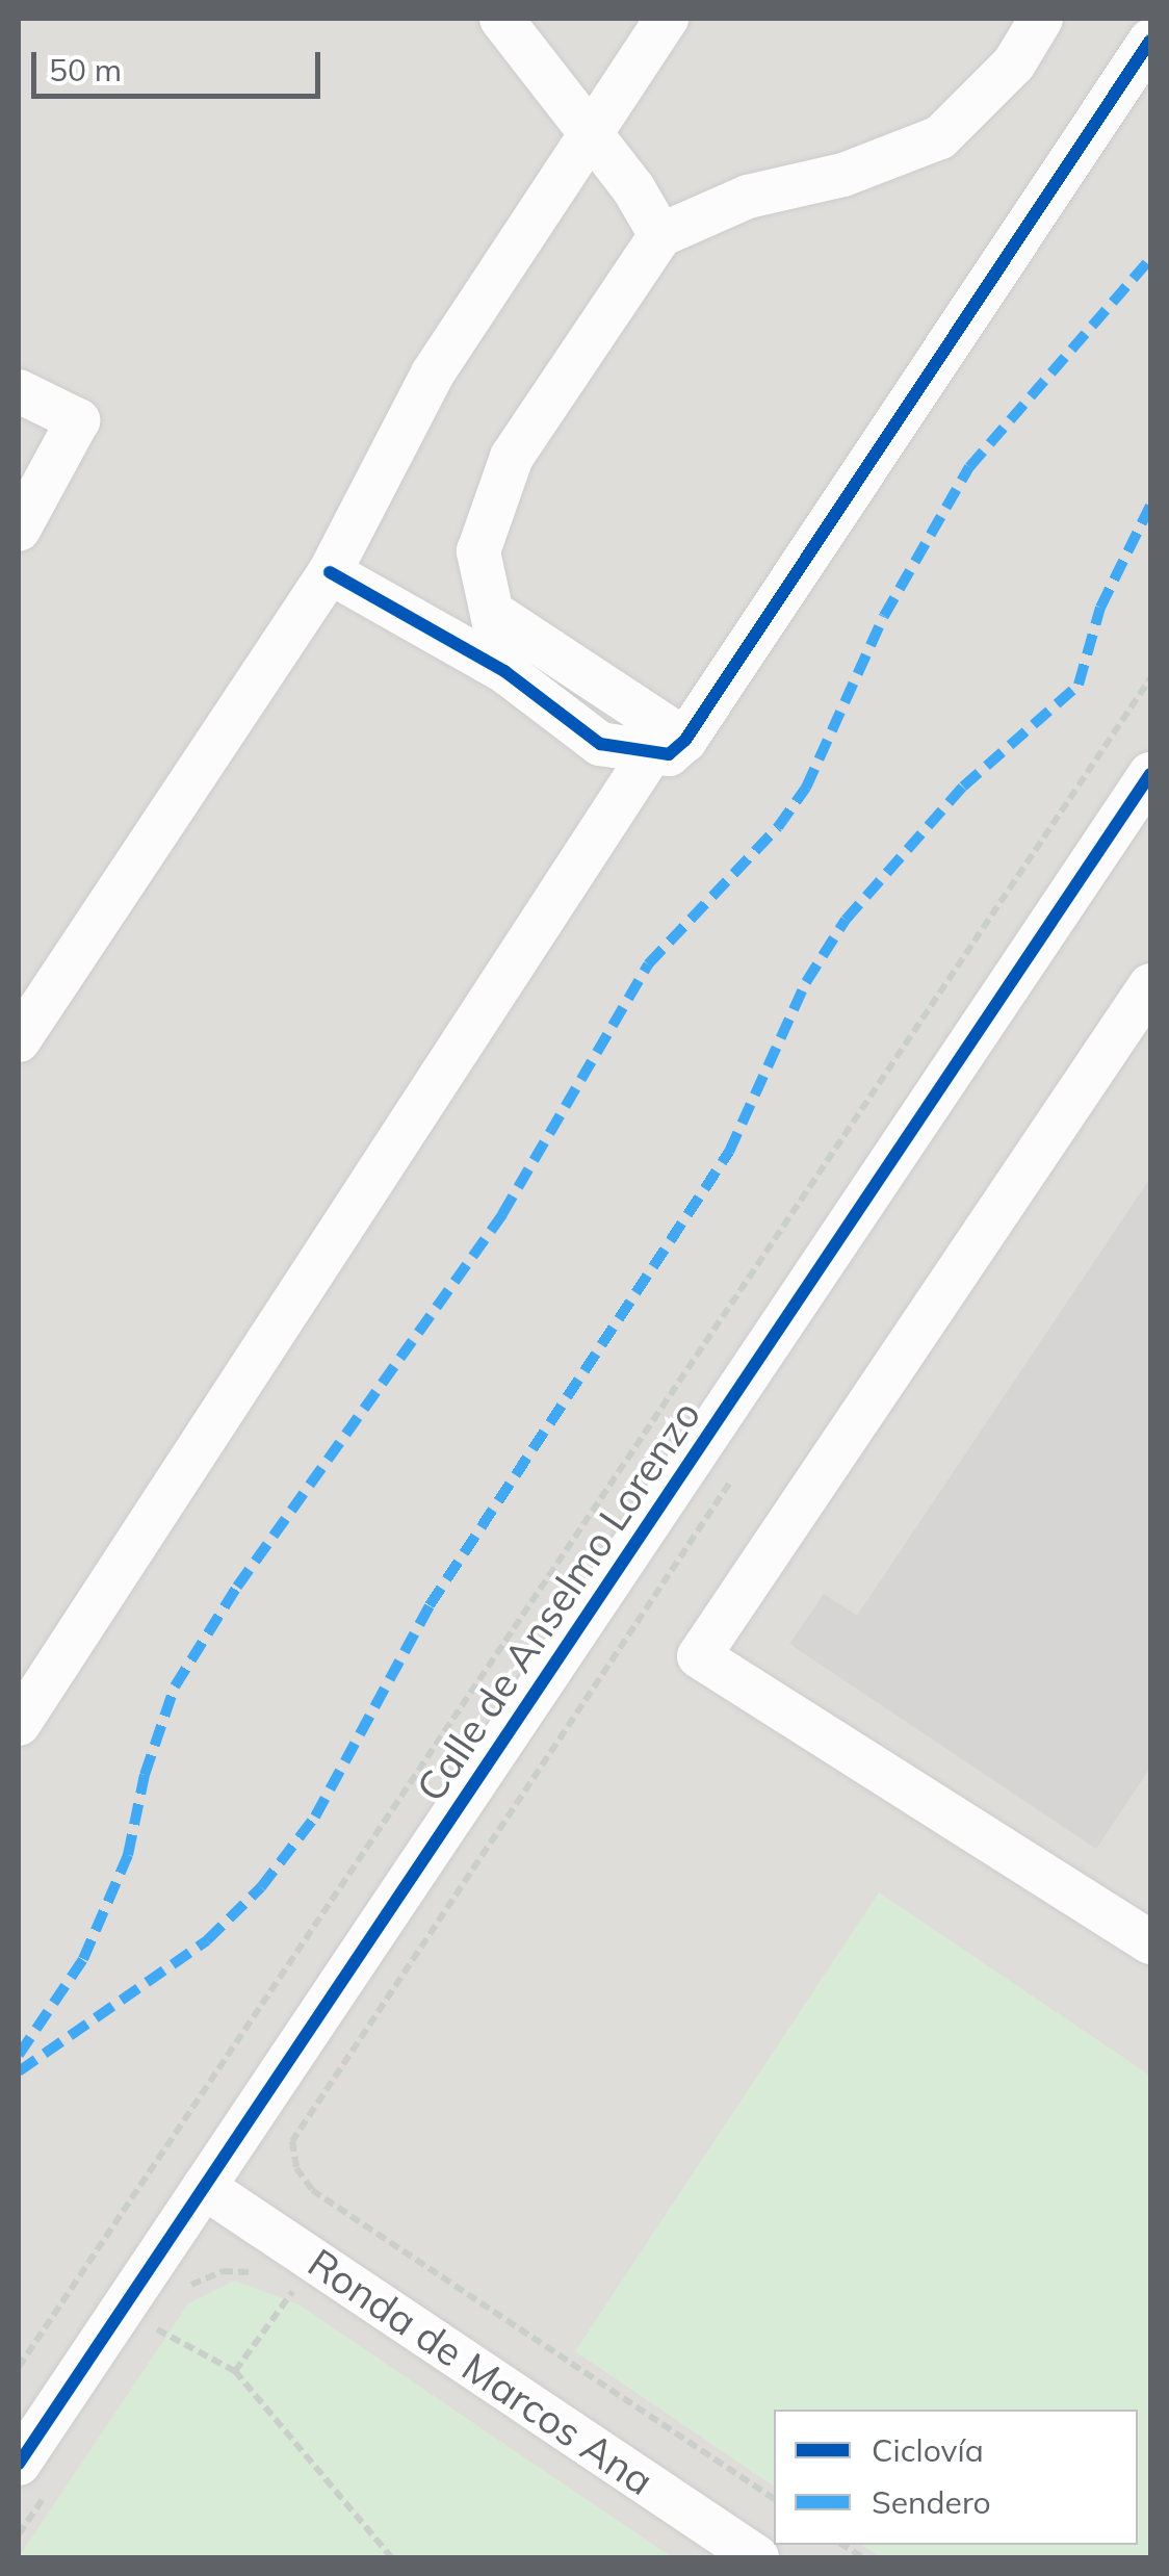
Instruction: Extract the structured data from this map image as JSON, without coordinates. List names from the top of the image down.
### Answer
{
  "streets": {
    "street": ["Calle de Anselmo Lorenzo", "Ronda de Marcos Ana"]
  },
  "crossings": [
    ["Calle de Anselmo Lorenzo", "Ronda de Marcos Ana"]
  ],
  "legend": ["Ciclovía", "Sendero"],
  "scale_bar": "50 m"
}
